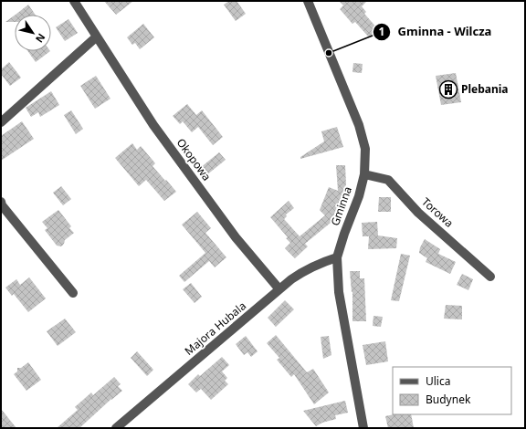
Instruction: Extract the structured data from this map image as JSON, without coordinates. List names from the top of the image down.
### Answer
{
  "streets": {
    "street": [
      "Okopowa",
      "Gminna",
      "Torowa",
      "Majora Hubala"
    ]
  },
  "crossings": [
    ["Okopowa", "Majora Hubala"],
    ["Gminna", "Torowa"],
    ["Gminna", "Majora Hubala"]
  ],
  "places": {
    "other": ["Gminna - Wilcza"],
    "building": ["Plebania"]
  },
  "legend": ["Ulica", "Budynek"],
  "north": "bottom right"
}
